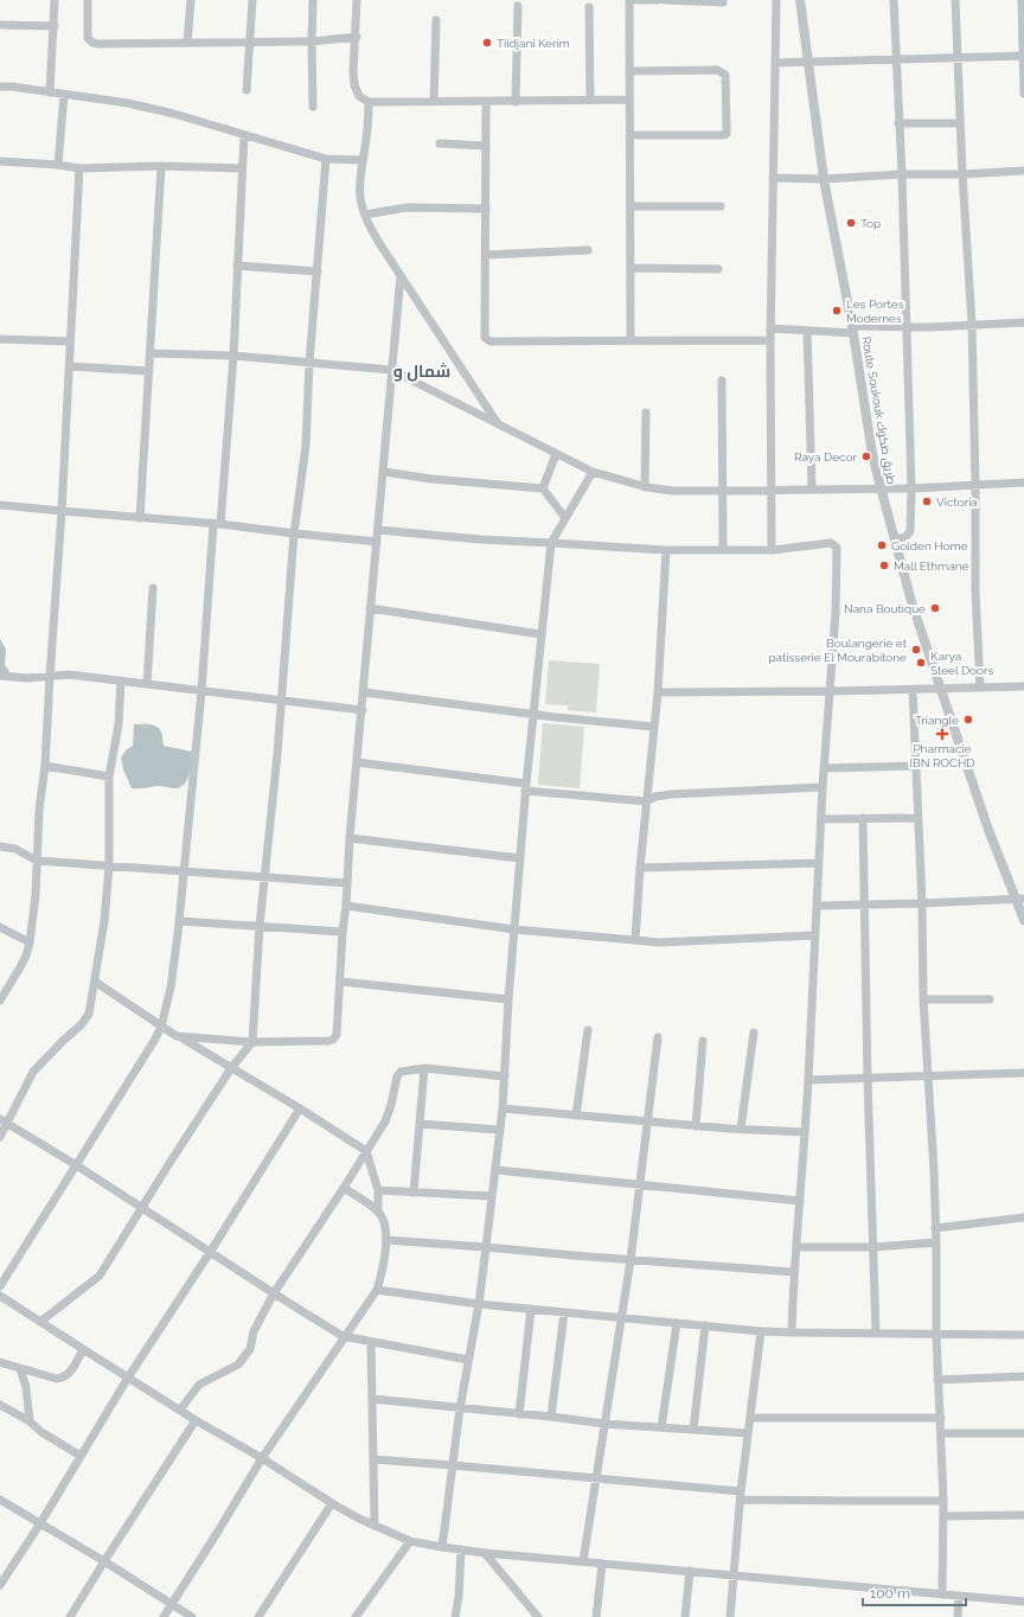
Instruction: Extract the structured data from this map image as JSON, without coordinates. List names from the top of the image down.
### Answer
{
  "streets": {
    "street": ["Route Soukouk طريق صكوك"]
  },
  "districts": ["شمال و"],
  "places": {
    "other": [
      "Tiidjani Kerim",
      "Top",
      "Les Portes Modernes",
      "Raya Decor",
      "Victoria",
      "Golden Home",
      "Mall Ethmane",
      "Nana Boutique",
      "Boulangerie et patisserie El Mourabitone",
      "Karya Steel Doors",
      "Triangle"
    ],
    "health": ["Pharmacie IBN ROCHD"]
  },
  "scale_bar": "100 m"
}
